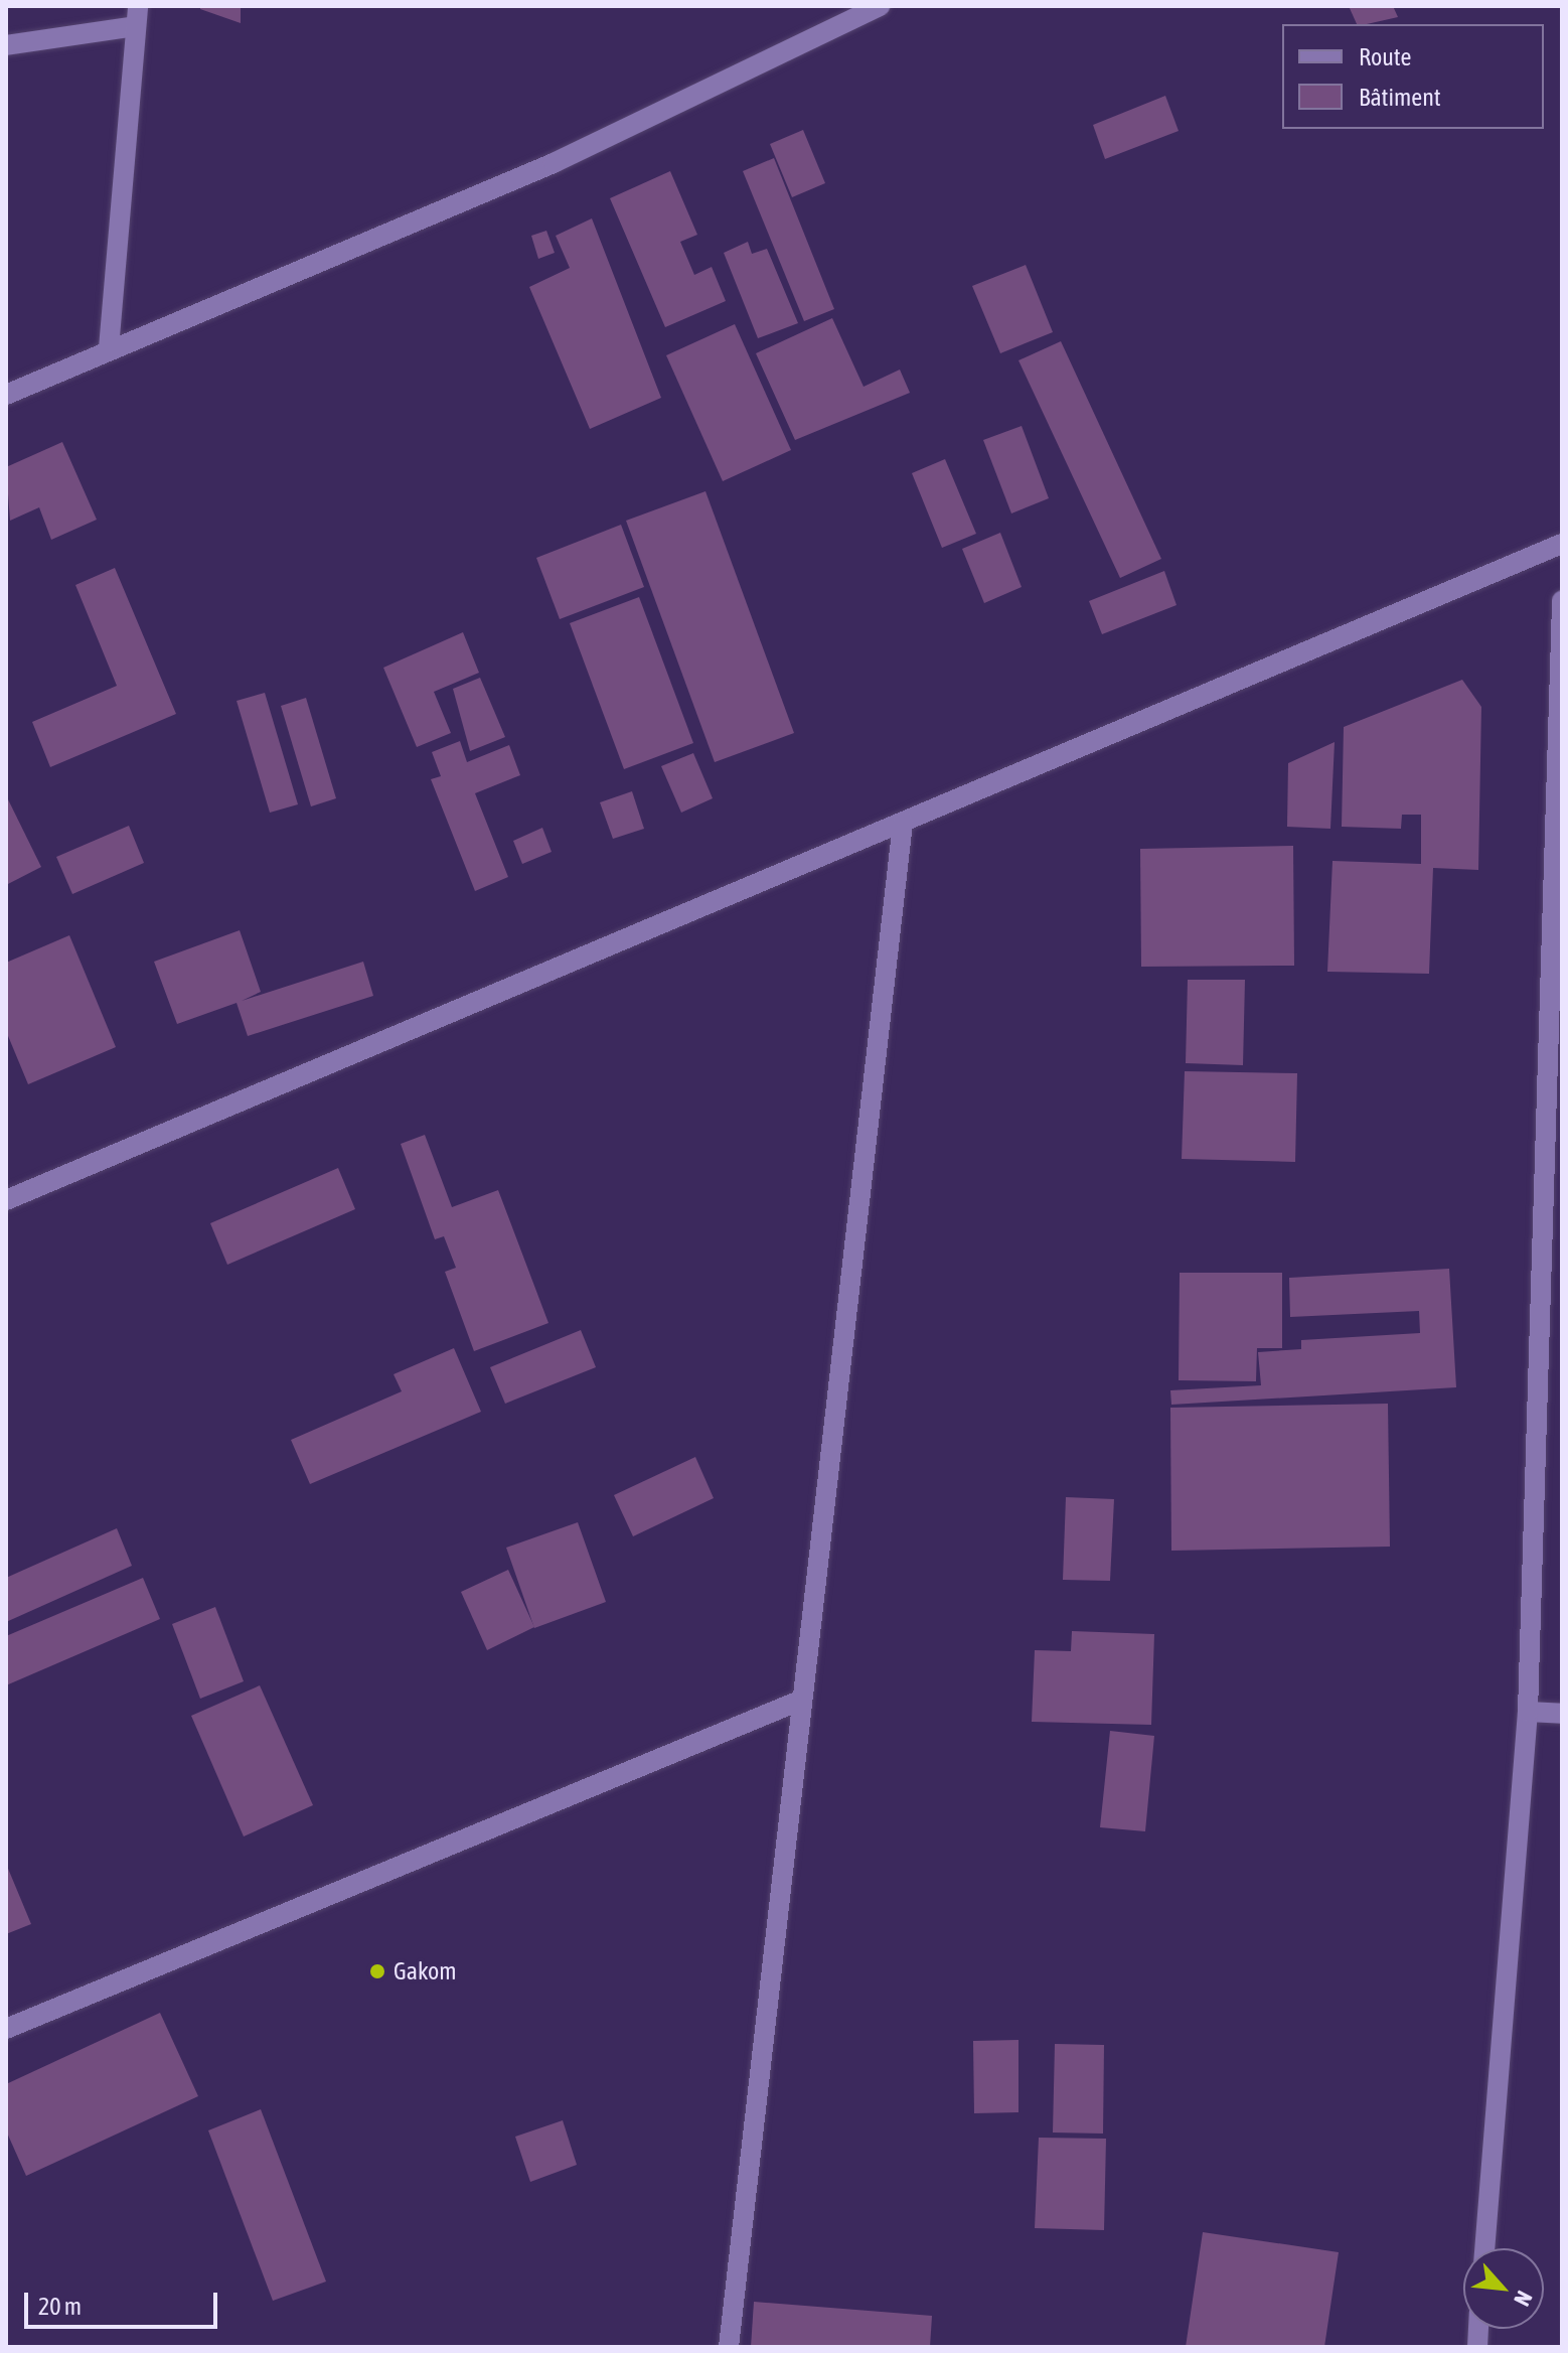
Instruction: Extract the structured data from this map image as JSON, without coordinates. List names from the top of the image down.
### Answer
{
  "places": ["Gakom"],
  "legend": ["Route", "Bâtiment"],
  "scale_bar": "20 m",
  "north": "bottom right"
}
